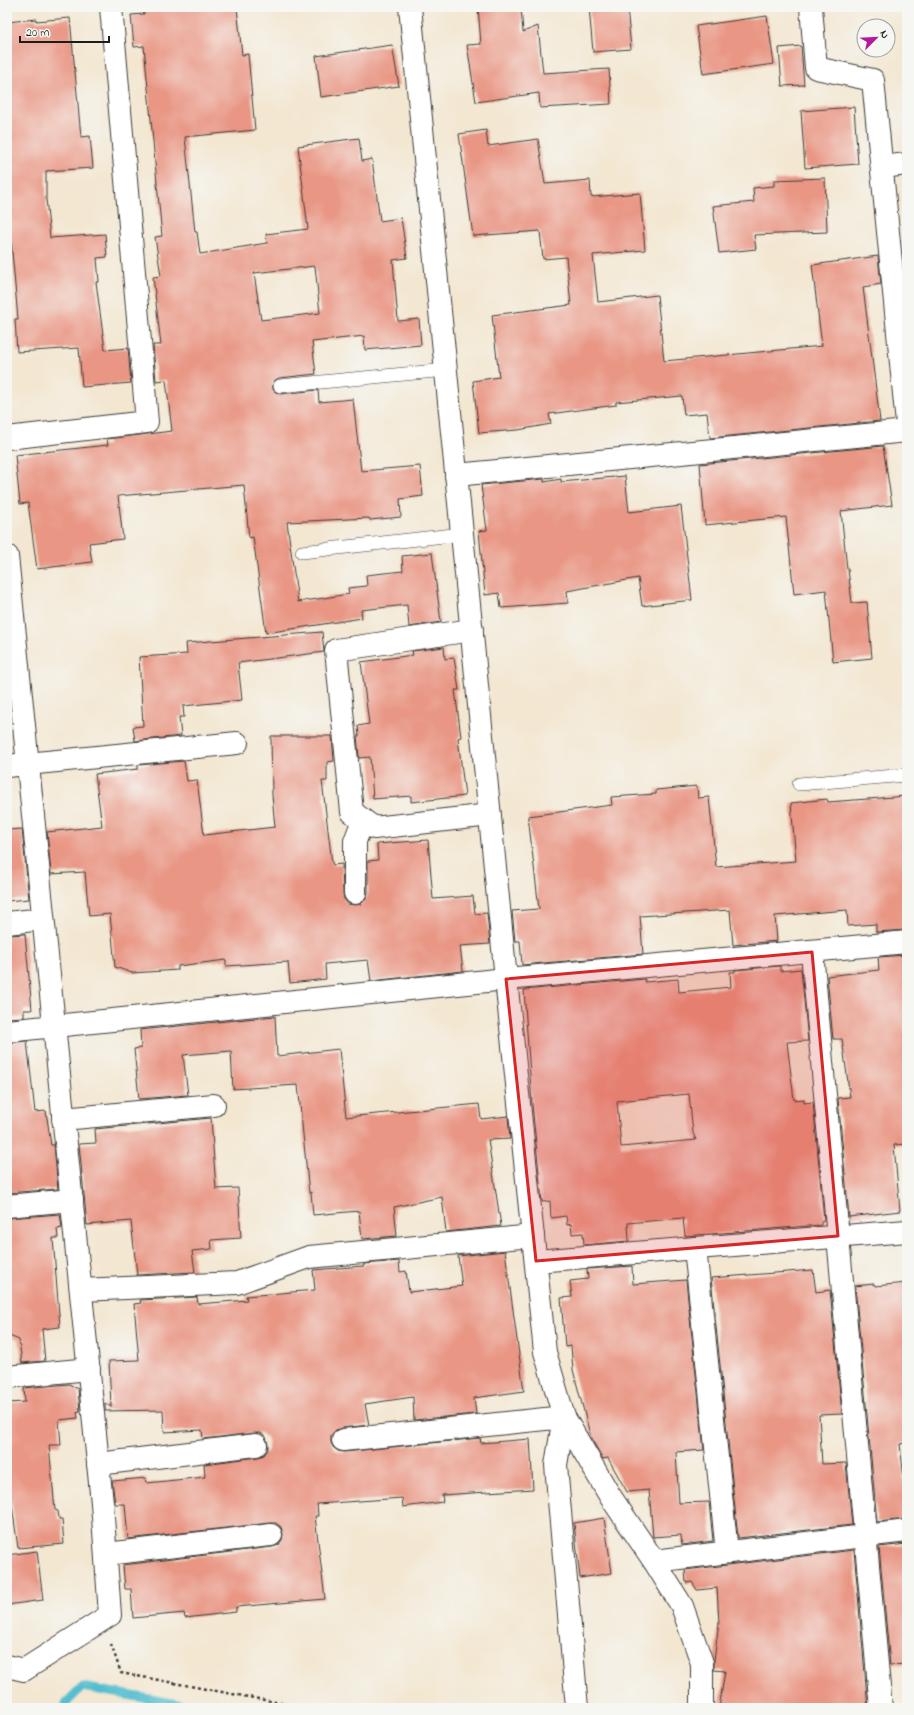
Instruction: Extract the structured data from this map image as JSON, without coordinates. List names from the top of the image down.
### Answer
{
  "scale_bar": "20 m",
  "north": "top right"
}
